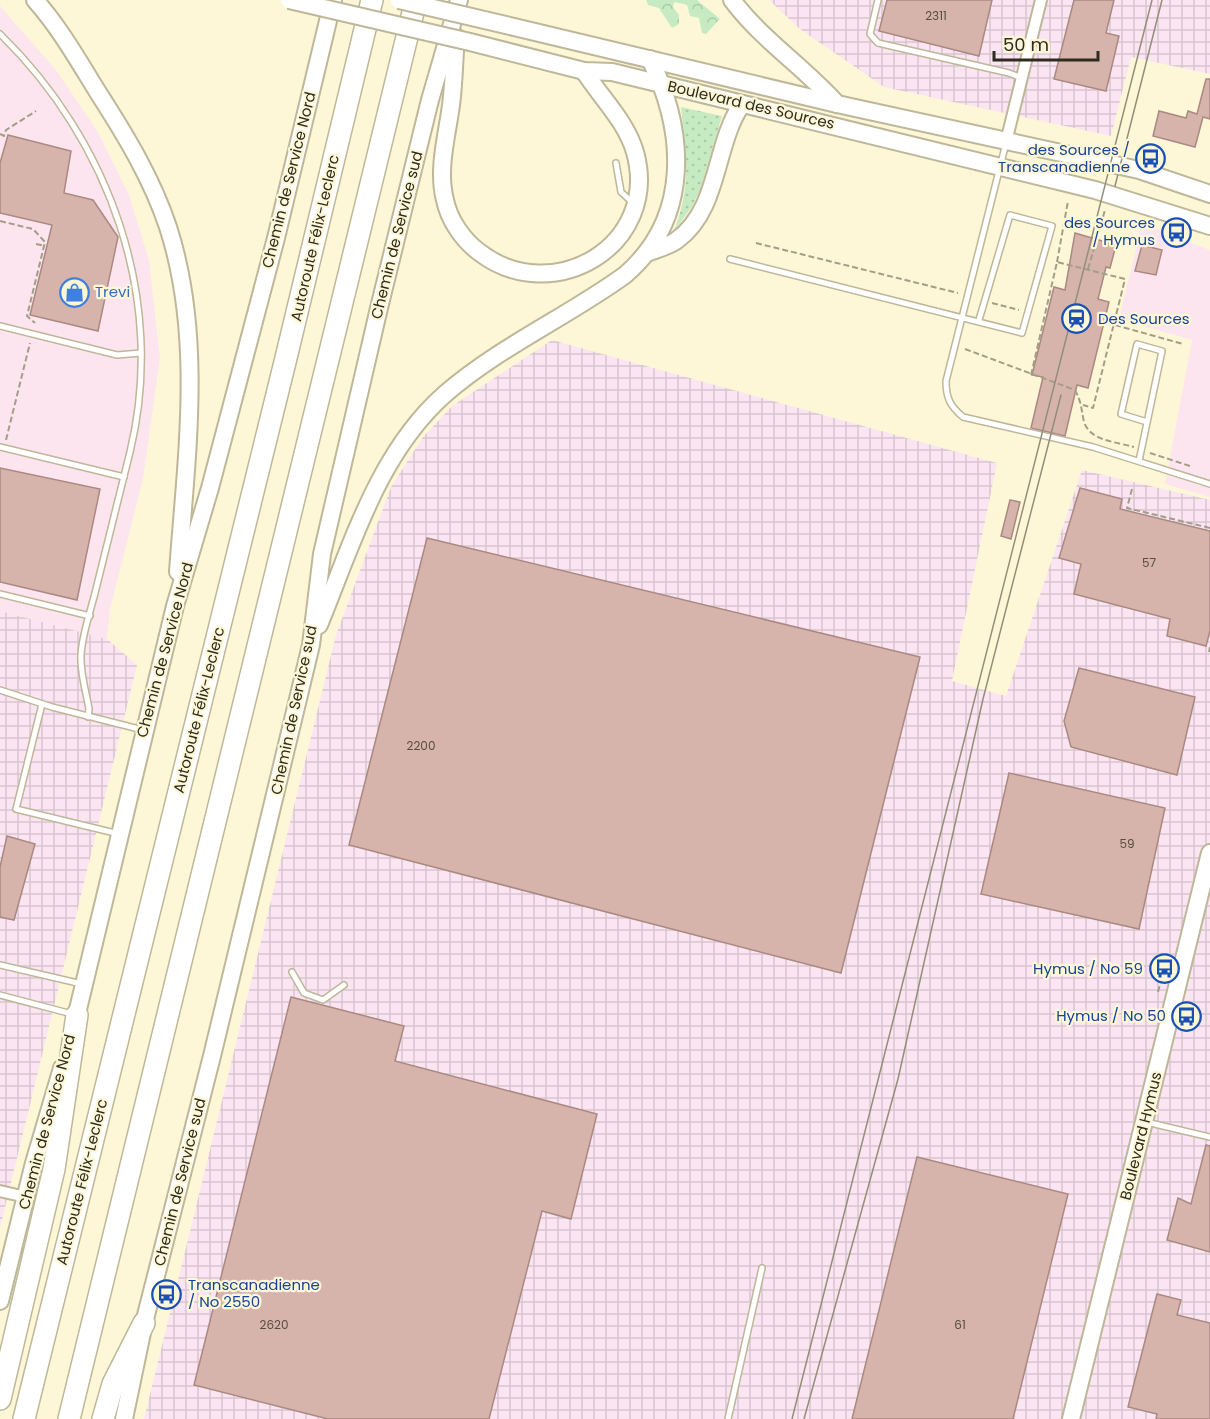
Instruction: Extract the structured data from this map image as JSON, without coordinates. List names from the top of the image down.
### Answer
{
  "streets": {
    "highway": ["Autoroute Félix-Leclerc"],
    "main road": [
      "Boulevard des Sources",
      "Chemin de Service Nord",
      "Chemin de Service sud",
      "Boulevard Hymus"
    ]
  },
  "places": {
    "bus stop": [
      "des Sources / Transcanadienne",
      "des Sources / Hymus",
      "Hymus / No 59",
      "Hymus / No 50",
      "Transcanadienne / No 2550"
    ],
    "shop": ["Trevi"],
    "station": ["Des Sources"]
  },
  "house_numbers": [
    "2311",
    "57",
    "2200",
    "59",
    "2620",
    "61"
  ],
  "scale_bar": "50 m"
}
